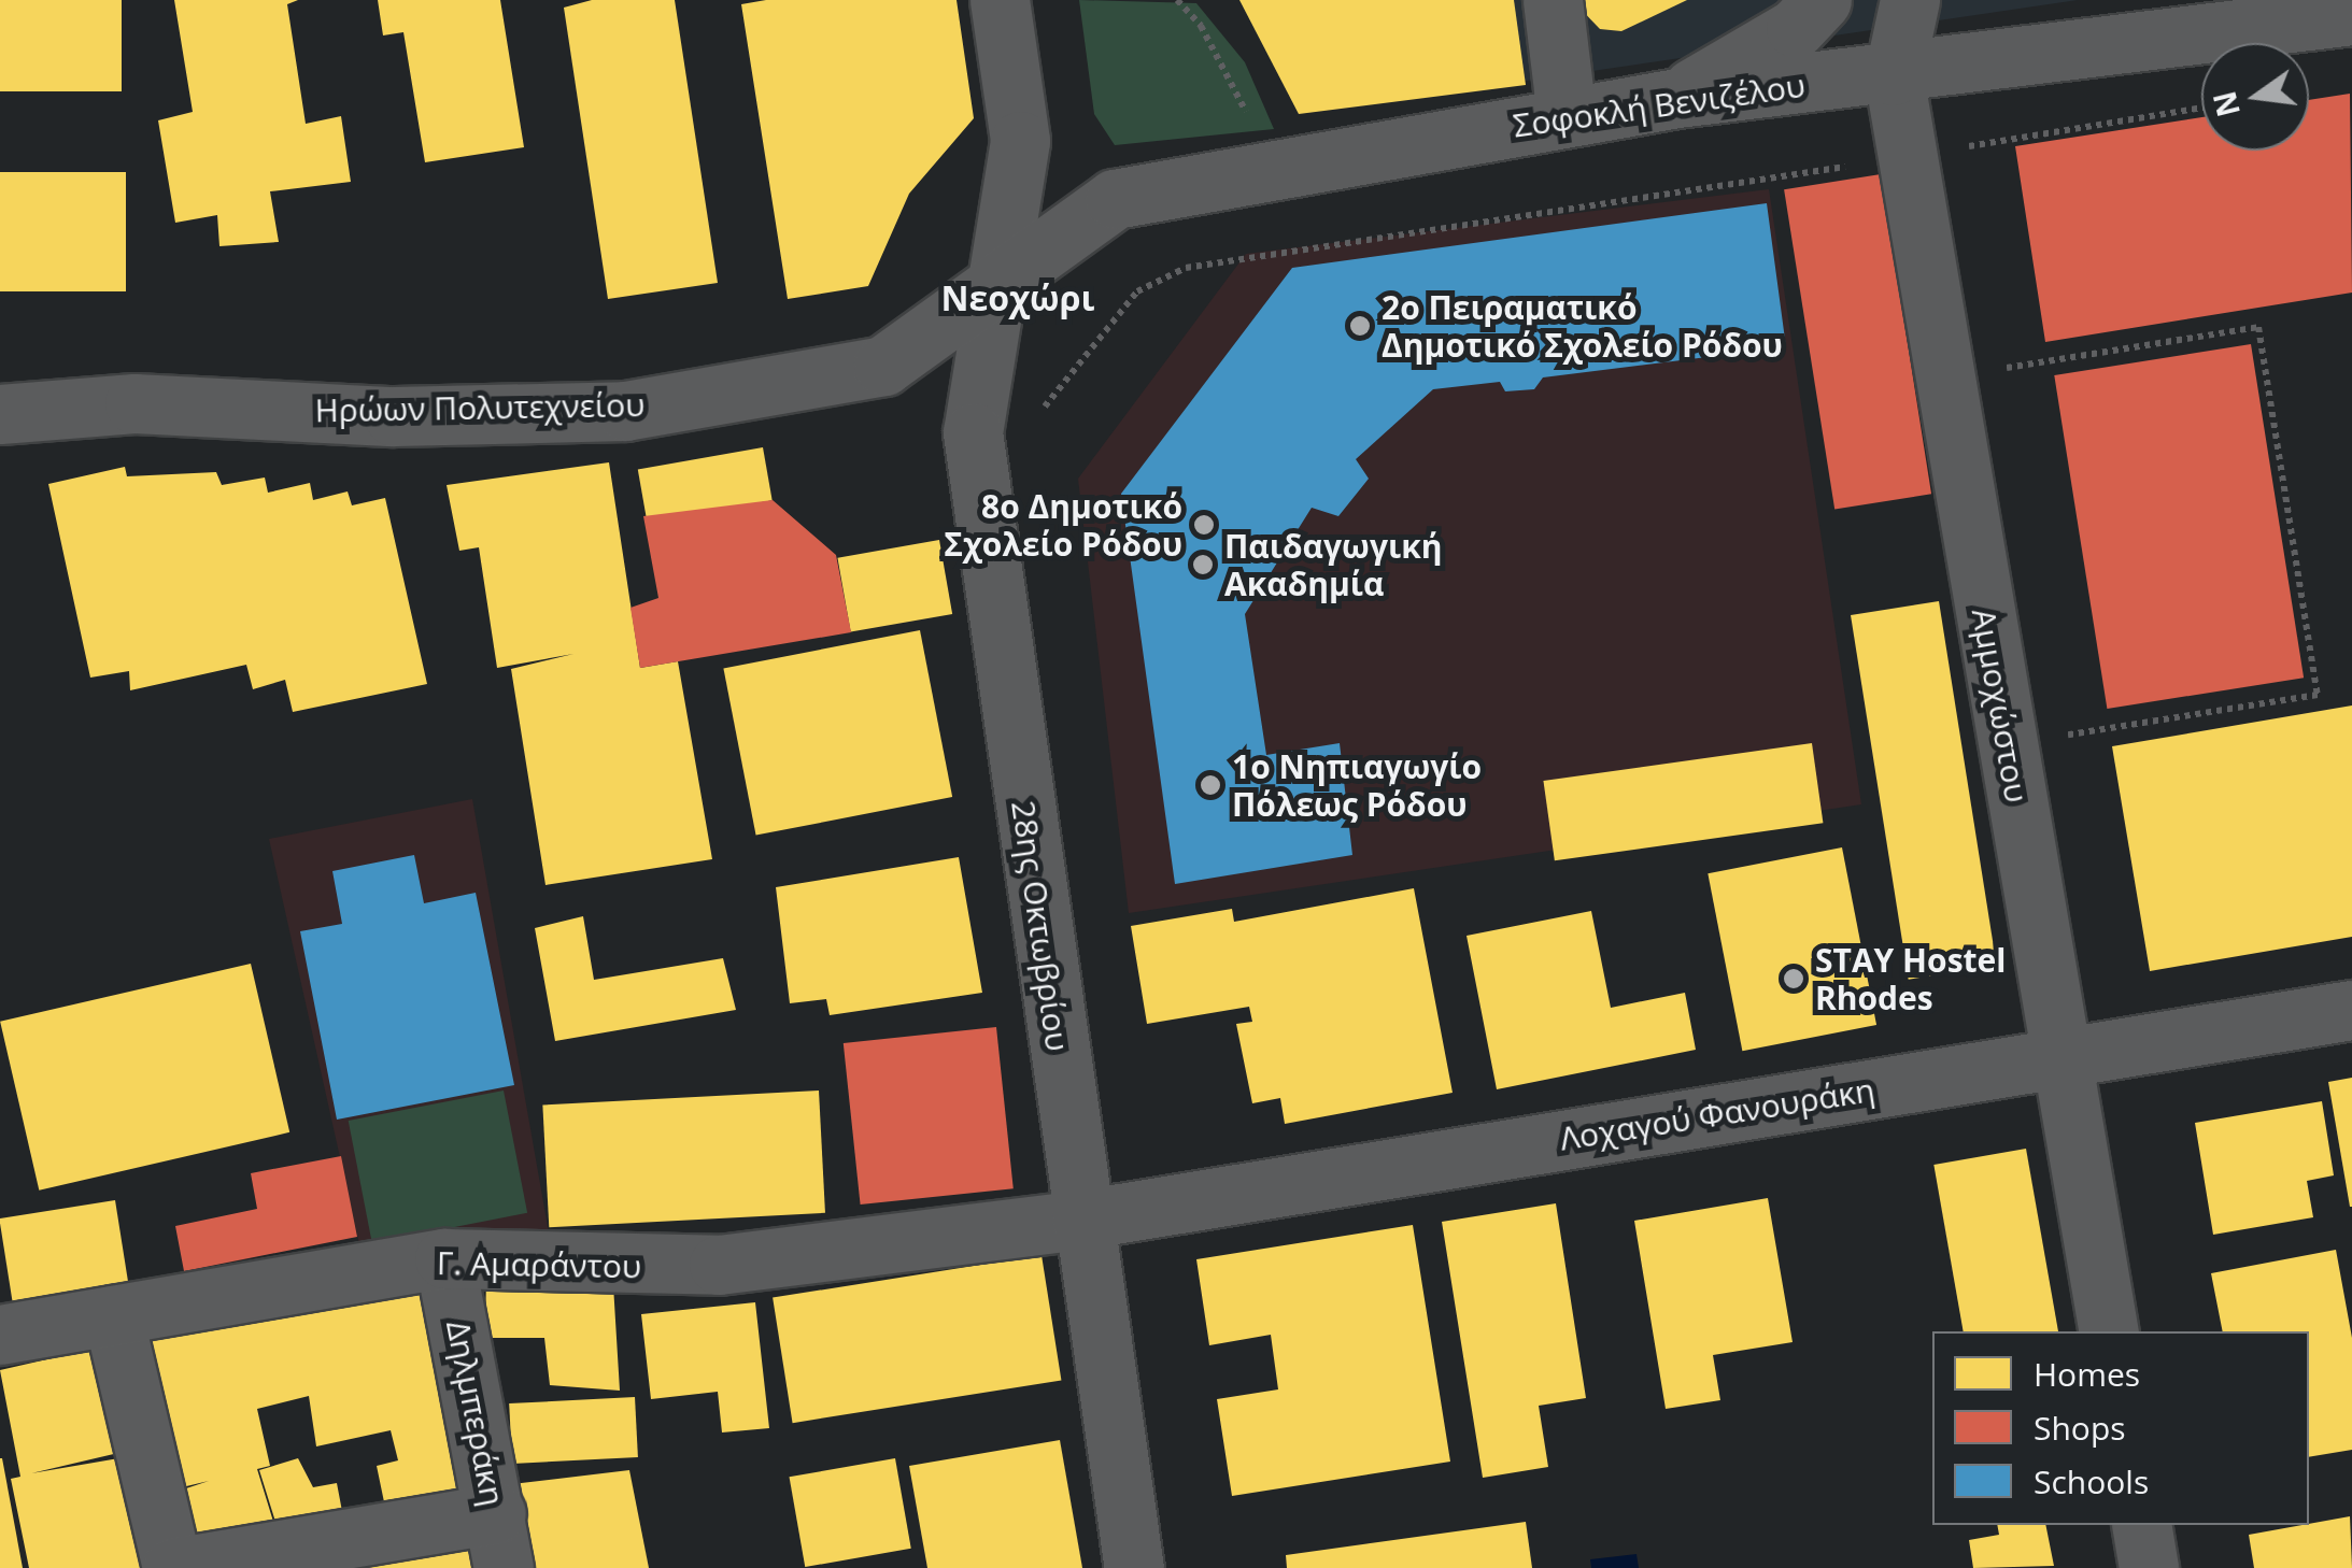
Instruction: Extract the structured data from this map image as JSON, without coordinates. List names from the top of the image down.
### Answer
{
  "streets": {
    "street": [
      "Σοφοκλή Βενιζέλου",
      "Ηρώων Πολυτεχνείου",
      "Αμμοχώστου",
      "28ης Οκτωβρίου",
      "Λοχαγού Φανουράκη",
      "Γ. Αμαράντου",
      "Δηλμπεράκη"
    ]
  },
  "crossings": [
    ["Σοφοκλή Βενιζέλου", "Ηρώων Πολυτεχνείου"],
    ["Σοφοκλή Βενιζέλου", "Αμμοχώστου"],
    ["Σοφοκλή Βενιζέλου", "28ης Οκτωβρίου"],
    ["Ηρώων Πολυτεχνείου", "28ης Οκτωβρίου"],
    ["Αμμοχώστου", "Λοχαγού Φανουράκη"],
    ["28ης Οκτωβρίου", "Λοχαγού Φανουράκη"],
    ["28ης Οκτωβρίου", "Γ. Αμαράντου"],
    ["Λοχαγού Φανουράκη", "Γ. Αμαράντου"],
    ["Γ. Αμαράντου", "Δηλμπεράκη"]
  ],
  "districts": ["Νεοχώρι"],
  "places": [
    "2ο Πειραματικό Δημοτικό Σχολείο Ρόδου",
    "8ο Δημοτικό Σχολείο Ρόδου",
    "Παιδαγωγική Ακαδημία",
    "1ο Νηπιαγωγίο Πόλεως Ρόδου",
    "STAY Hostel Rhodes"
  ],
  "legend": ["Homes", "Shops", "Schools"],
  "north": "left"
}
